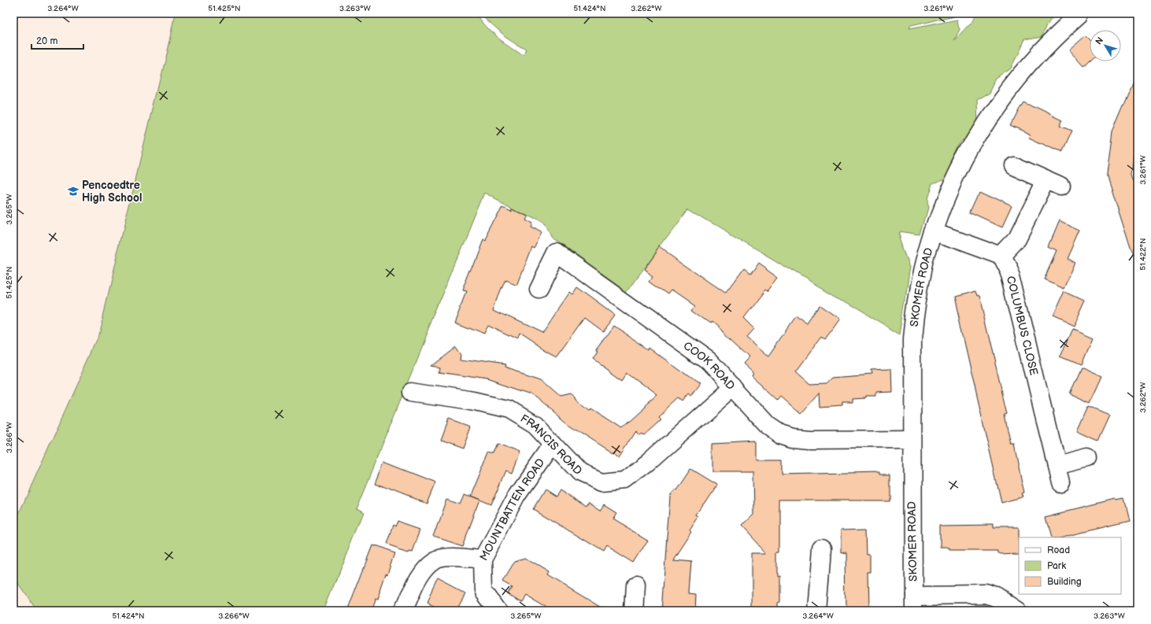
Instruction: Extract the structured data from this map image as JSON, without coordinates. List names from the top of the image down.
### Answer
{
  "streets": {
    "street": [
      "SKOMER ROAD",
      "COLUMBUS CLOSE",
      "COOK ROAD",
      "FRANCIS ROAD",
      "MOUNTBATTEN ROAD"
    ]
  },
  "crossings": [
    ["SKOMER ROAD", "COOK ROAD"],
    ["COOK ROAD", "FRANCIS ROAD"],
    ["FRANCIS ROAD", "MOUNTBATTEN ROAD"]
  ],
  "places": {
    "school or university": ["Pencoedtre High School"]
  },
  "legend": ["Road", "Park", "Building"],
  "scale_bar": "20 m",
  "north": "top left",
  "coordinates": [
    "3.264°W",
    "51.425°N",
    "3.263°W",
    "51.424°N",
    "3.262°W",
    "3.261°W",
    "3.265°W",
    "51.422°N",
    "3.266°W"
  ]
}
